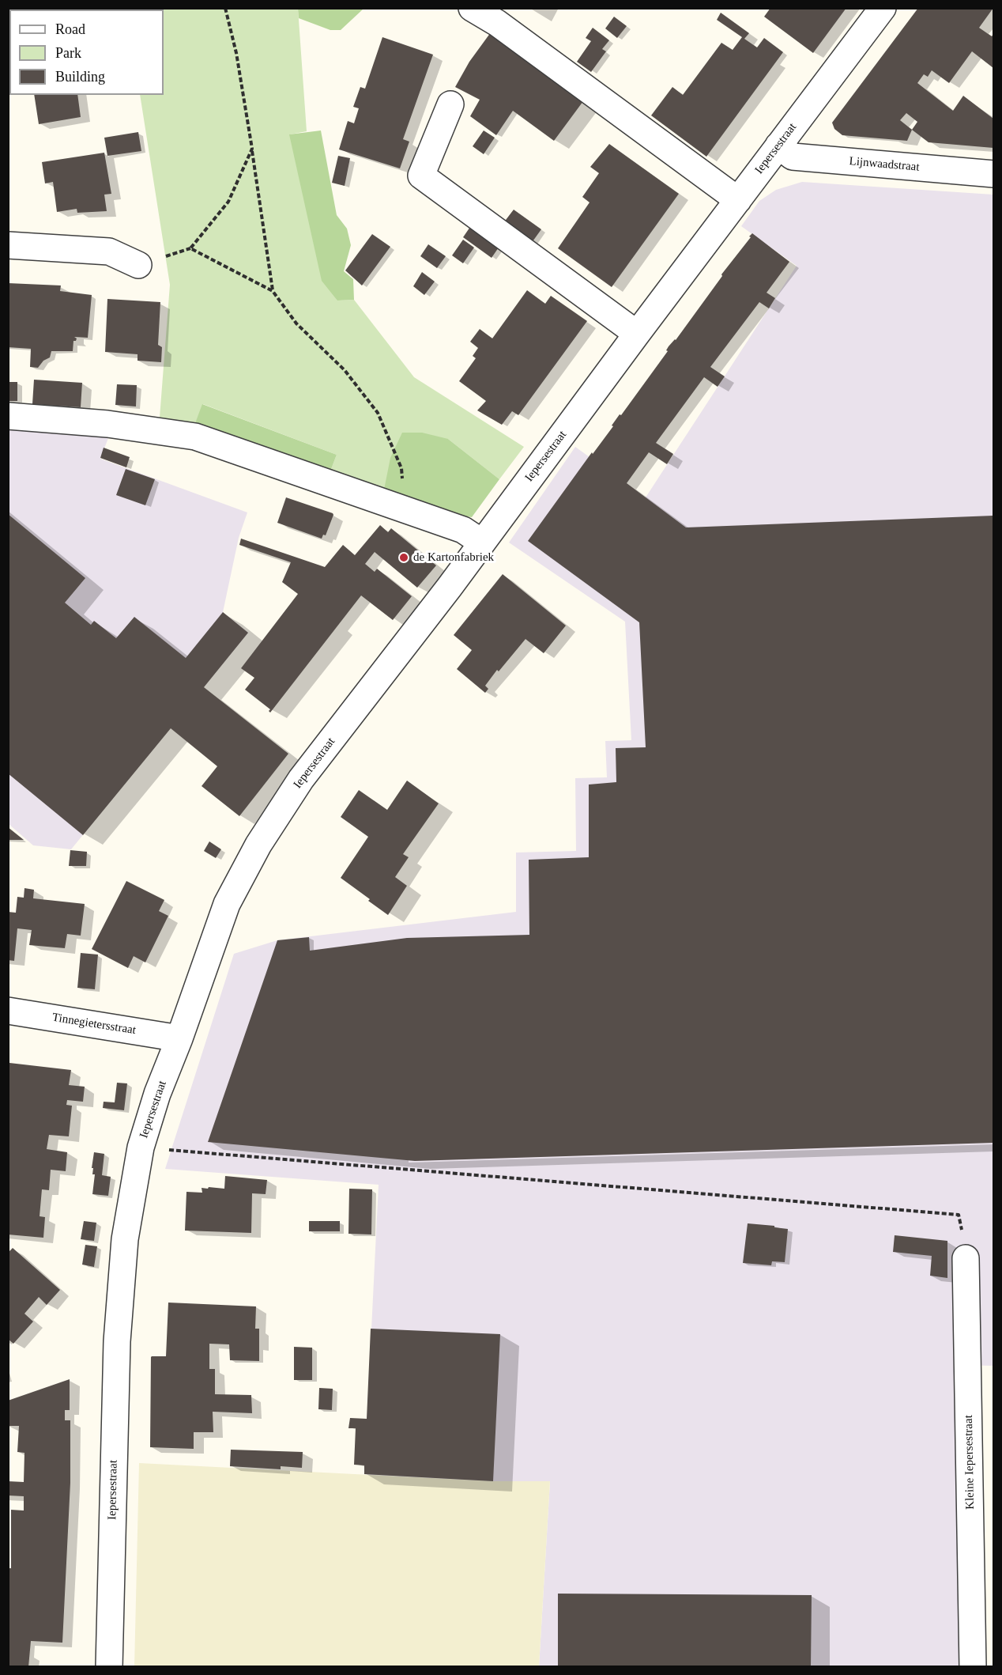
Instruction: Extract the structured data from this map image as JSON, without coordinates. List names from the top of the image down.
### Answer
{
  "streets": {
    "street": [
      "Iepersestraat",
      "Lijnwaadstraat",
      "Tinnegietersstraat",
      "Kleine Iepersestraat"
    ]
  },
  "crossings": [
    ["Iepersestraat", "Lijnwaadstraat"],
    ["Iepersestraat", "Tinnegietersstraat"]
  ],
  "places": ["de Kartonfabriek"],
  "legend": ["Road", "Park", "Building"]
}
